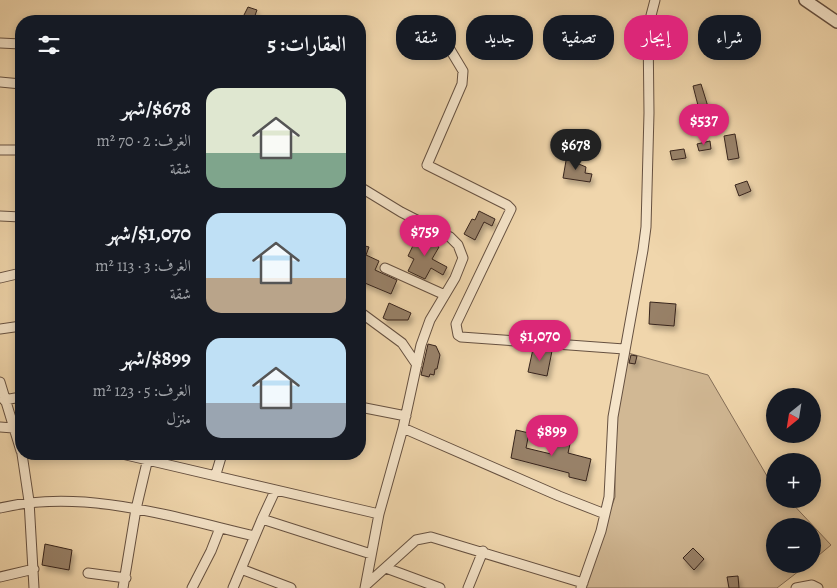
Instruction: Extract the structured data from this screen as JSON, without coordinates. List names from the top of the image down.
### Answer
{
  "north": "bottom left",
  "page": {
    "chip": [
      "شراء",
      "إيجار",
      "تصفية",
      "جديد",
      "شقة"
    ],
    "heading": "العقارات: 5",
    "list": [
      {
        "name": "$678/شهر",
        "note": "الغرف: 2 · 70 m² · شقة"
      },
      {
        "name": "$1,070/شهر",
        "note": "الغرف: 3 · 113 m² · شقة"
      },
      {
        "name": "$899/شهر",
        "note": "الغرف: 5 · 123 m² · منزل"
      }
    ],
    "price": [
      "$537",
      "$678",
      "$759",
      "$1,070",
      "$899"
    ],
    "map_buttons": ["+", "−"]
  }
}
